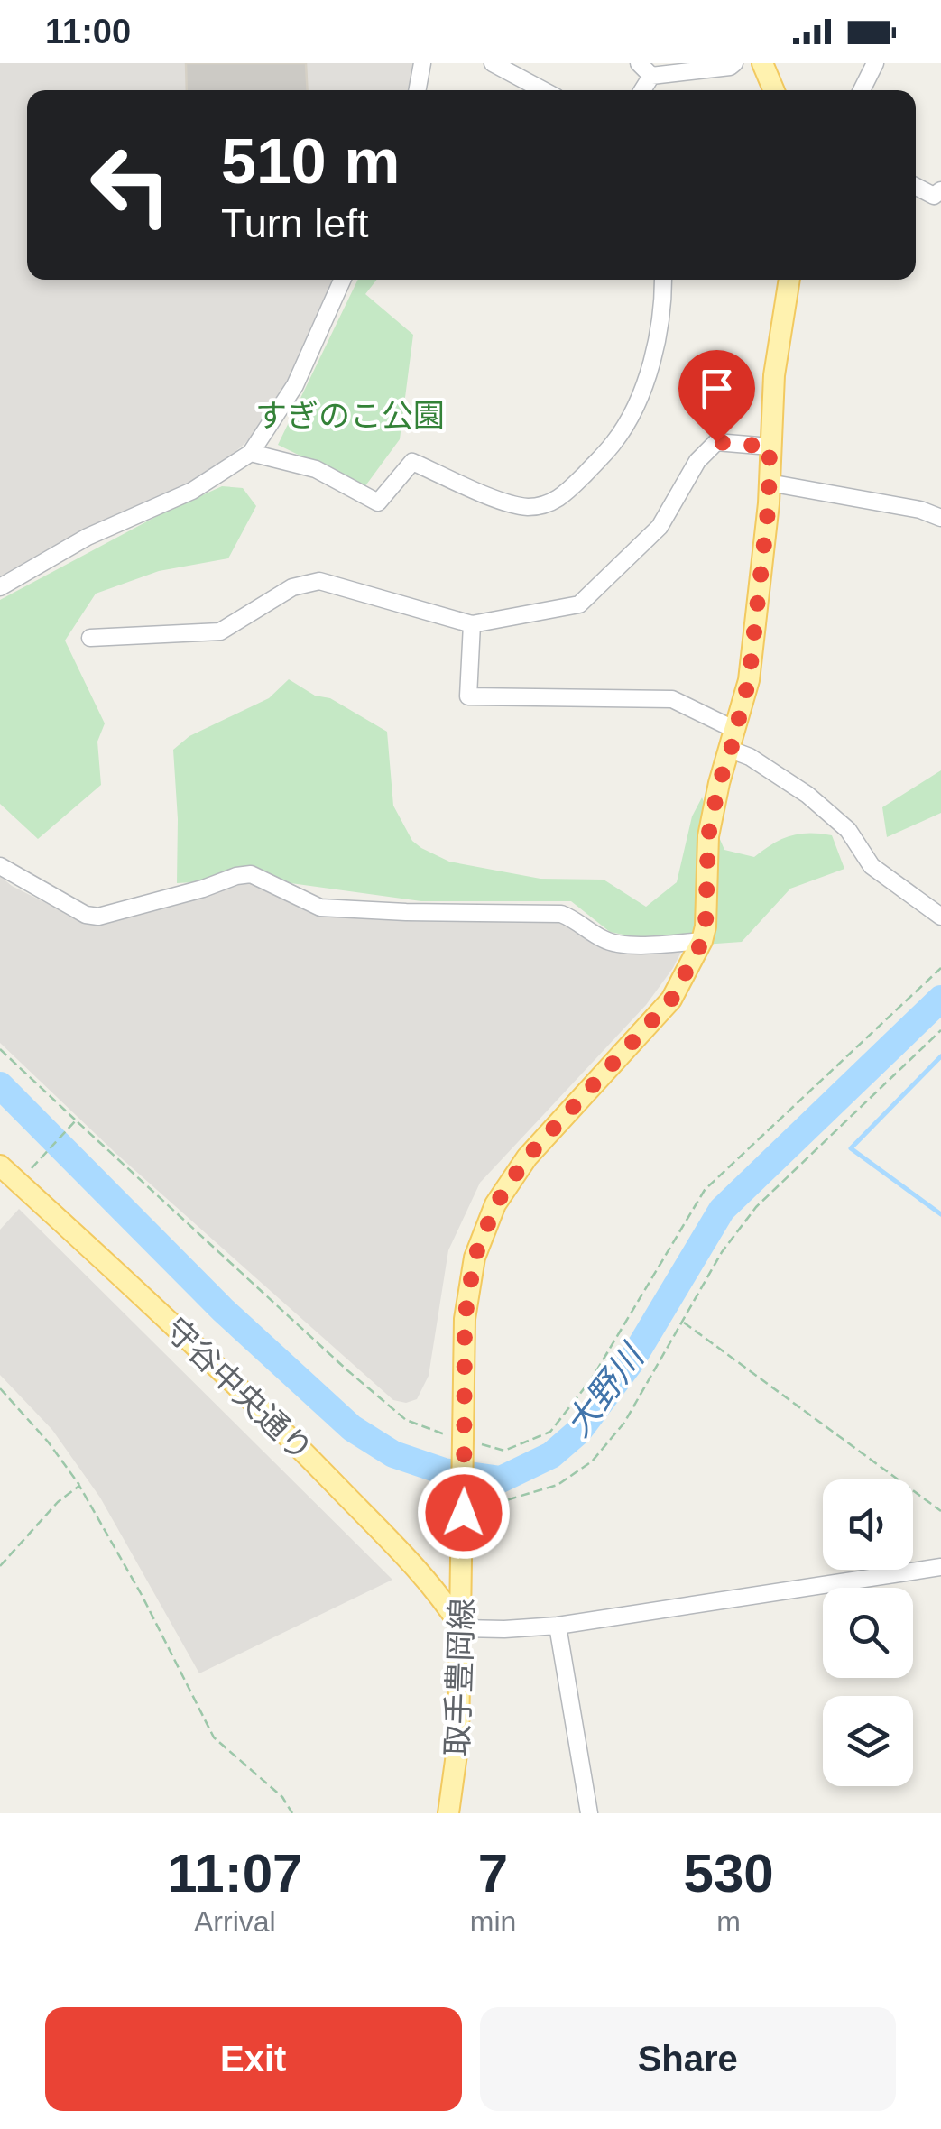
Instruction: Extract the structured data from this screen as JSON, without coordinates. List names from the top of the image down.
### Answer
{
  "streets": {
    "main road": ["守谷中央通り", "取手豊岡線"]
  },
  "crossings": [
    ["守谷中央通り", "取手豊岡線"]
  ],
  "water": ["大野川"],
  "parks": ["すぎのこ公園"],
  "page": {
    "status": "11:00",
    "turn": ["510 m", "Turn left"],
    "eta": [
      "11:07",
      "Arrival",
      "7",
      "min",
      "530",
      "m"
    ],
    "buttons": ["Exit", "Share"]
  }
}
